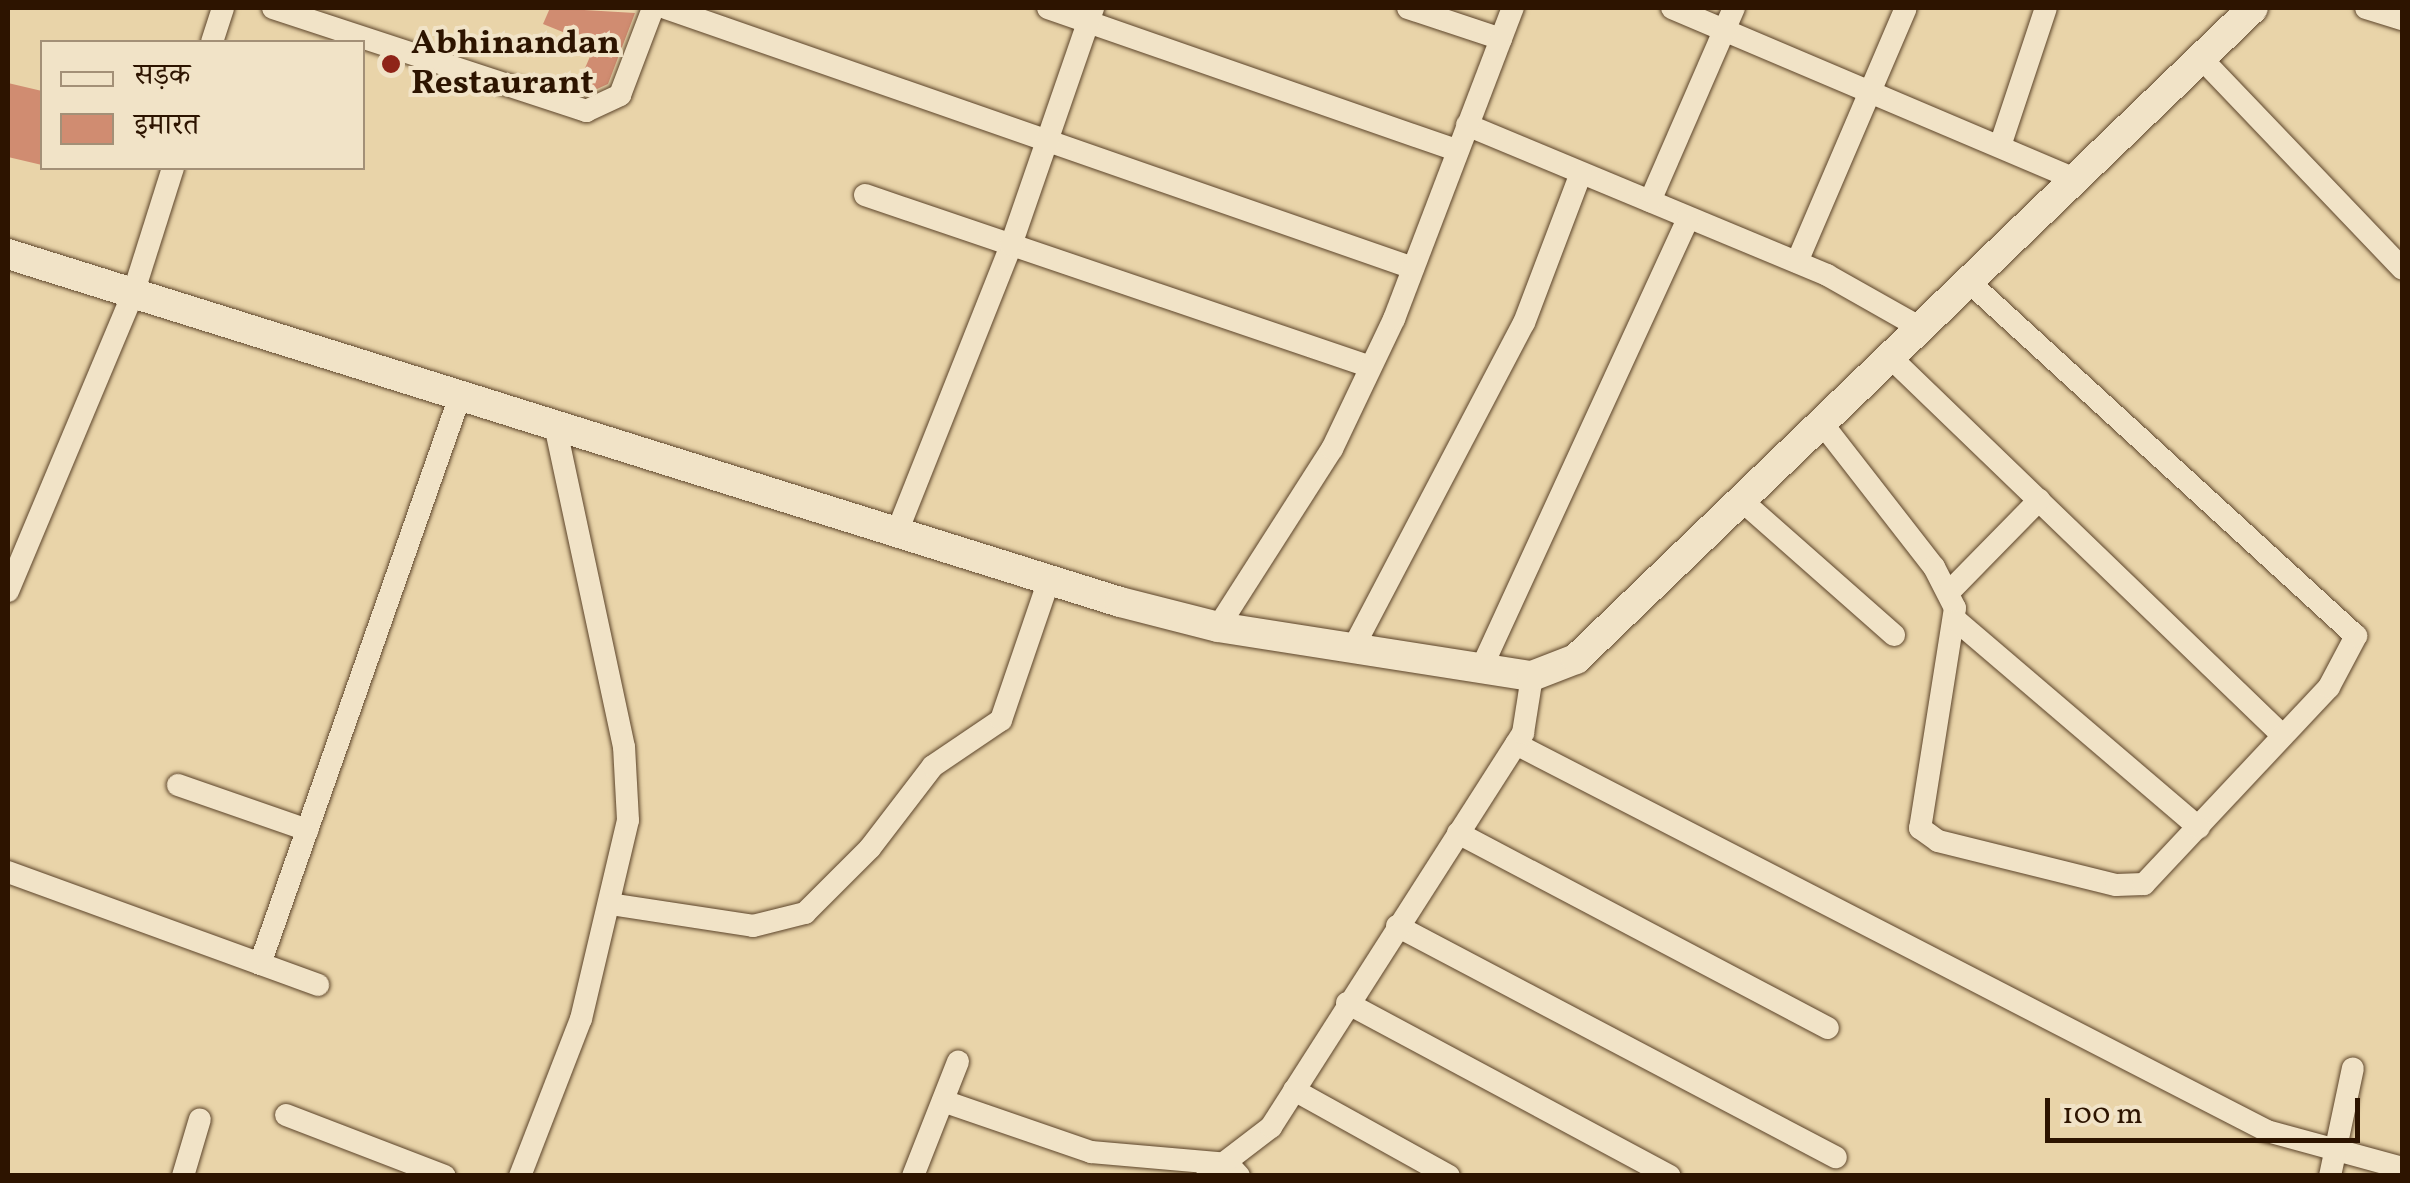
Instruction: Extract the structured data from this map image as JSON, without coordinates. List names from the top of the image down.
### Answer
{
  "places": ["Abhinandan Restaurant"],
  "legend": ["सड़क", "इमारत"],
  "scale_bar": "100 m"
}
